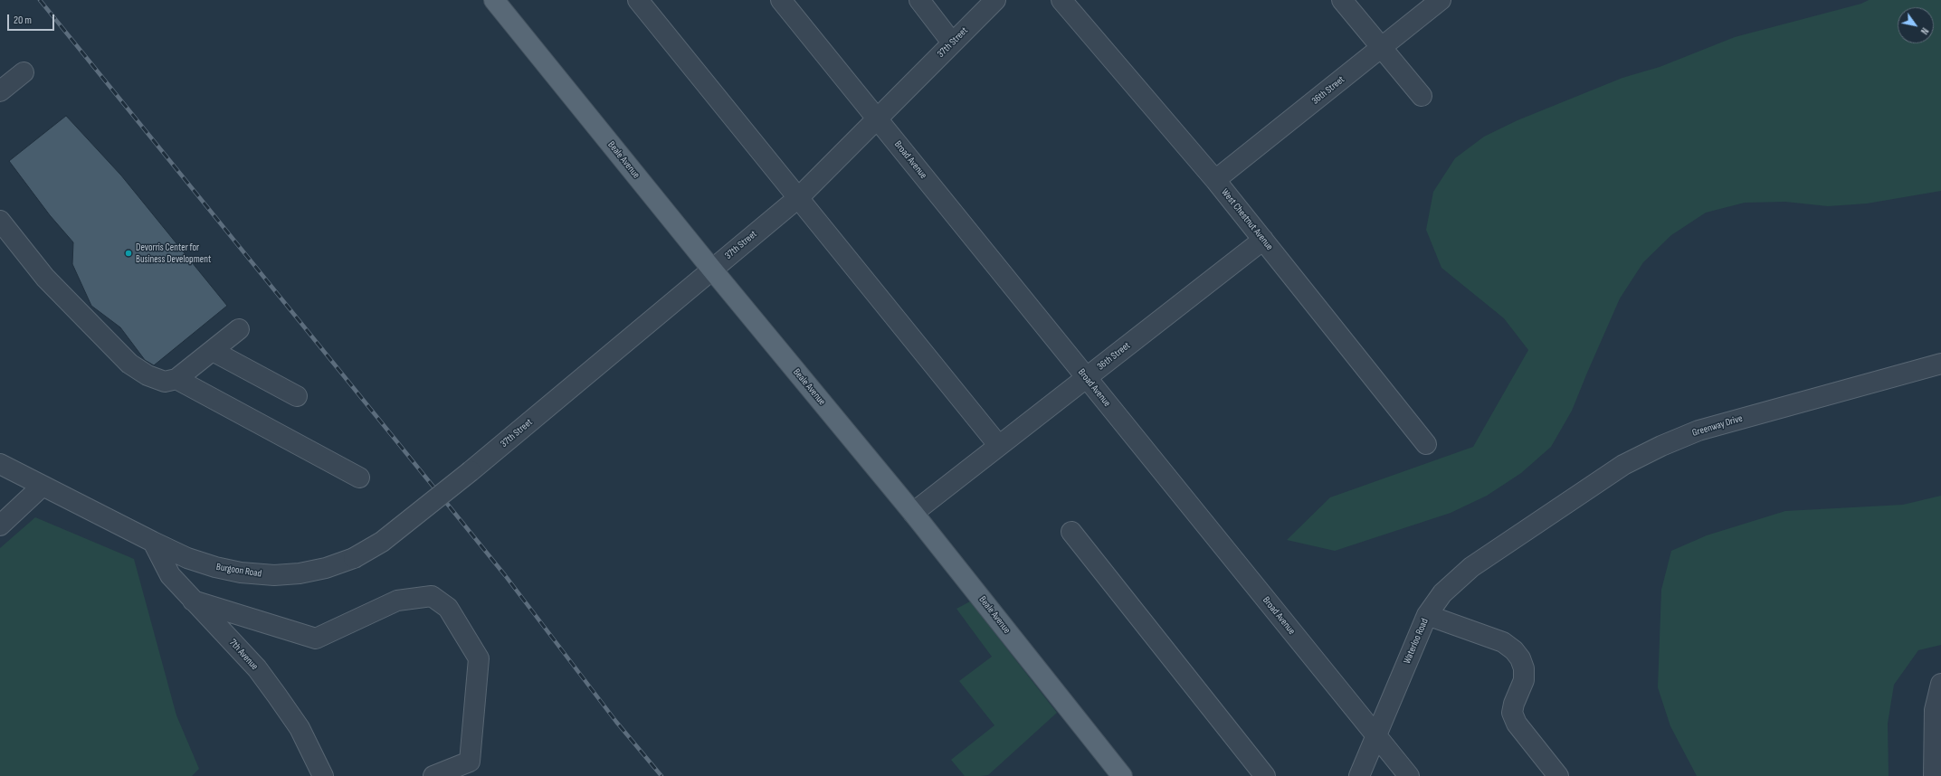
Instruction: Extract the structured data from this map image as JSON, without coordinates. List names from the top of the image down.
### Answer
{
  "streets": {
    "main road": ["Beale Avenue"],
    "street": [
      "37th Street",
      "36th Street",
      "Broad Avenue",
      "West Chestnut Avenue",
      "Greenway Drive",
      "Burgoon Road",
      "Waterloo Road",
      "7th Avenue"
    ]
  },
  "crossings": [
    ["37th Street", "Beale Avenue"],
    ["37th Street", "Broad Avenue"],
    ["37th Street", "Burgoon Road"],
    ["36th Street", "Beale Avenue"],
    ["36th Street", "Broad Avenue"],
    ["36th Street", "West Chestnut Avenue"],
    ["Broad Avenue", "Waterloo Road"],
    ["Greenway Drive", "Waterloo Road"],
    ["Burgoon Road", "7th Avenue"]
  ],
  "places": ["Devorris Center for Business Development"],
  "scale_bar": "20 m",
  "north": "bottom right"
}
